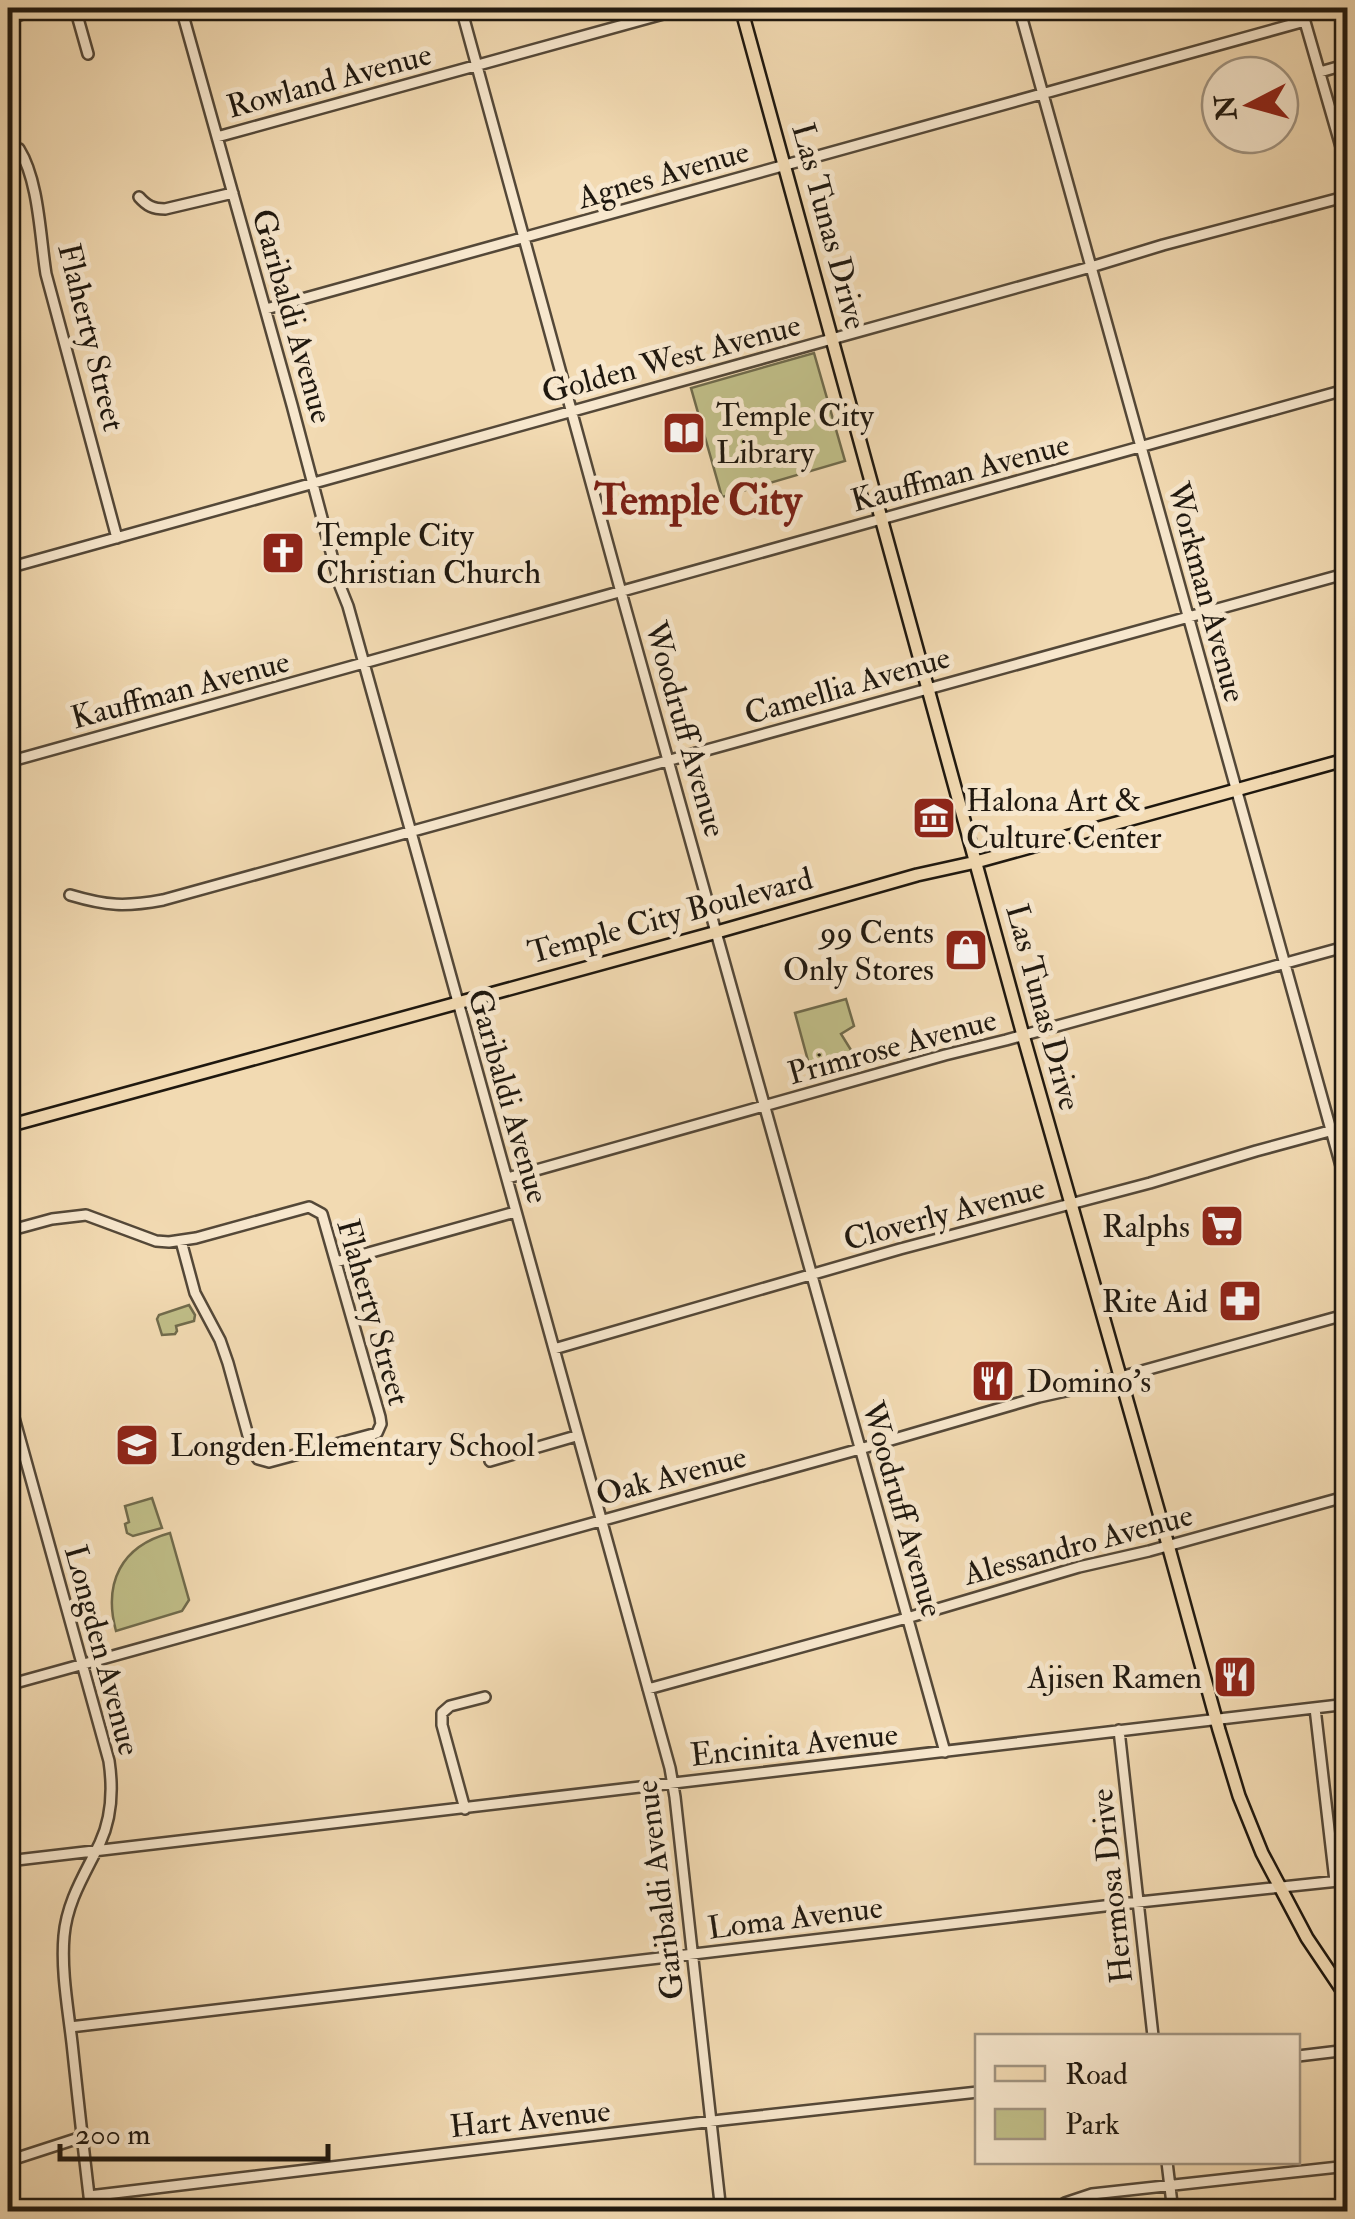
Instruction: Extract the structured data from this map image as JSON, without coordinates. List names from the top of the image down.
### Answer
{
  "streets": {
    "main road": ["Las Tunas Drive", "Temple City Boulevard"],
    "street": [
      "Rowland Avenue",
      "Agnes Avenue",
      "Garibaldi Avenue",
      "Flaherty Street",
      "Golden West Avenue",
      "Kauffman Avenue",
      "Workman Avenue",
      "Camellia Avenue",
      "Woodruff Avenue",
      "Primrose Avenue",
      "Cloverly Avenue",
      "Oak Avenue",
      "Alessandro Avenue",
      "Longden Avenue",
      "Encinita Avenue",
      "Hermosa Drive",
      "Loma Avenue",
      "Hart Avenue"
    ]
  },
  "crossings": [
    ["Rowland Avenue", "Garibaldi Avenue"],
    ["Rowland Avenue", "Woodruff Avenue"],
    ["Agnes Avenue", "Las Tunas Drive"],
    ["Agnes Avenue", "Garibaldi Avenue"],
    ["Agnes Avenue", "Workman Avenue"],
    ["Agnes Avenue", "Woodruff Avenue"],
    ["Las Tunas Drive", "Golden West Avenue"],
    ["Las Tunas Drive", "Kauffman Avenue"],
    ["Las Tunas Drive", "Camellia Avenue"],
    ["Las Tunas Drive", "Temple City Boulevard"],
    ["Las Tunas Drive", "Primrose Avenue"],
    ["Las Tunas Drive", "Cloverly Avenue"],
    ["Las Tunas Drive", "Oak Avenue"],
    ["Las Tunas Drive", "Alessandro Avenue"],
    ["Las Tunas Drive", "Encinita Avenue"],
    ["Las Tunas Drive", "Loma Avenue"],
    ["Garibaldi Avenue", "Golden West Avenue"],
    ["Garibaldi Avenue", "Kauffman Avenue"],
    ["Garibaldi Avenue", "Camellia Avenue"],
    ["Garibaldi Avenue", "Temple City Boulevard"],
    ["Garibaldi Avenue", "Primrose Avenue"],
    ["Garibaldi Avenue", "Cloverly Avenue"],
    ["Garibaldi Avenue", "Oak Avenue"],
    ["Garibaldi Avenue", "Alessandro Avenue"],
    ["Garibaldi Avenue", "Encinita Avenue"],
    ["Garibaldi Avenue", "Loma Avenue"],
    ["Garibaldi Avenue", "Hart Avenue"],
    ["Flaherty Street", "Golden West Avenue"],
    ["Golden West Avenue", "Workman Avenue"],
    ["Golden West Avenue", "Woodruff Avenue"],
    ["Kauffman Avenue", "Workman Avenue"],
    ["Kauffman Avenue", "Woodruff Avenue"],
    ["Workman Avenue", "Camellia Avenue"],
    ["Workman Avenue", "Temple City Boulevard"],
    ["Workman Avenue", "Primrose Avenue"],
    ["Workman Avenue", "Cloverly Avenue"],
    ["Camellia Avenue", "Woodruff Avenue"],
    ["Woodruff Avenue", "Temple City Boulevard"],
    ["Woodruff Avenue", "Primrose Avenue"],
    ["Woodruff Avenue", "Cloverly Avenue"],
    ["Woodruff Avenue", "Oak Avenue"],
    ["Woodruff Avenue", "Alessandro Avenue"],
    ["Woodruff Avenue", "Encinita Avenue"],
    ["Oak Avenue", "Longden Avenue"],
    ["Longden Avenue", "Encinita Avenue"],
    ["Longden Avenue", "Loma Avenue"],
    ["Longden Avenue", "Hart Avenue"],
    ["Encinita Avenue", "Hermosa Drive"],
    ["Hermosa Drive", "Loma Avenue"]
  ],
  "districts": ["Temple City"],
  "places": {
    "library": ["Temple City Library"],
    "church": ["Temple City Christian Church"],
    "museum": ["Halona Art & Culture Center"],
    "shop": ["99 Cents Only Stores"],
    "supermarket": ["Ralphs"],
    "pharmacy": ["Rite Aid"],
    "restaurant": ["Domino's", "Ajisen Ramen"],
    "school or university": ["Longden Elementary School"]
  },
  "legend": ["Road", "Park"],
  "scale_bar": "200 m",
  "north": "left"
}
